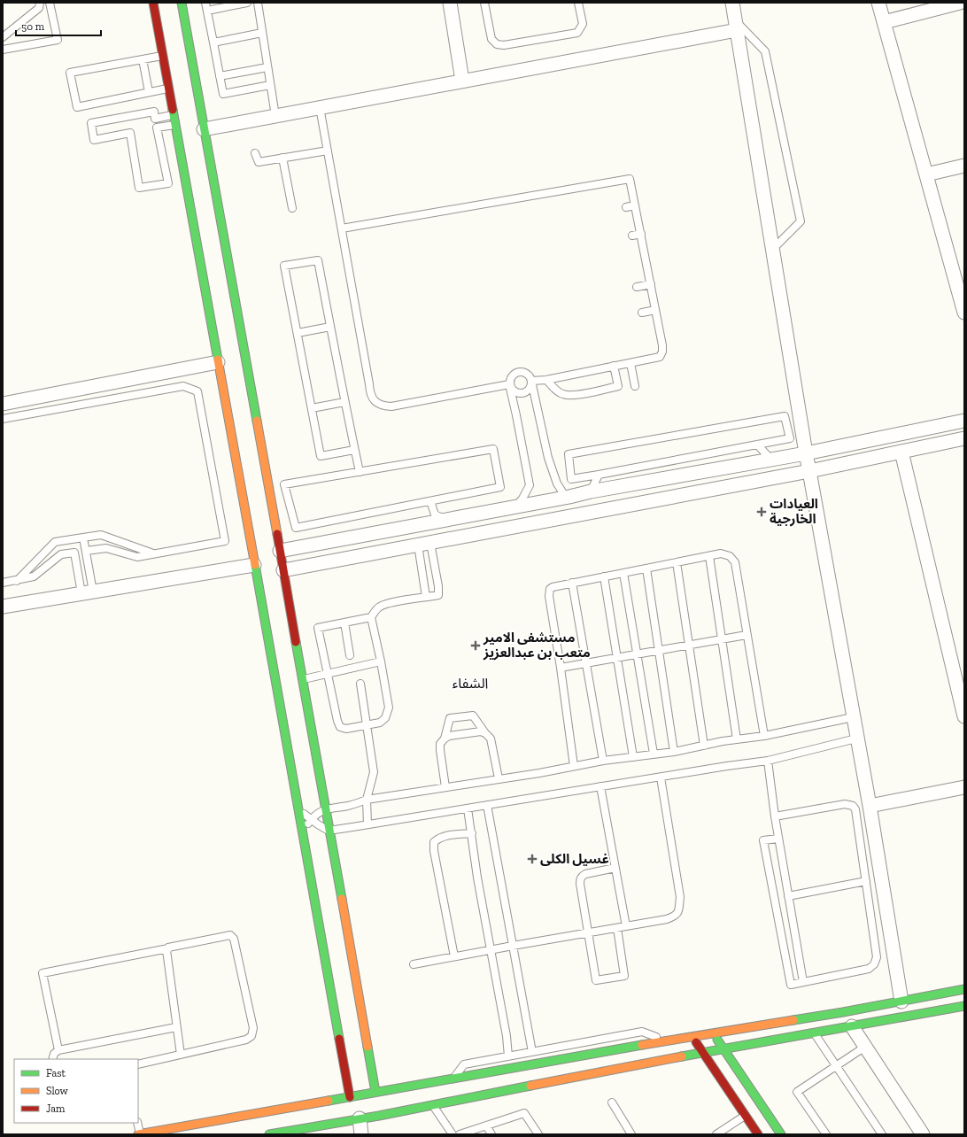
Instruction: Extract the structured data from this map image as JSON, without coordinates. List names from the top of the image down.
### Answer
{
  "districts": ["الشفاء"],
  "places": {
    "health": ["العيادات الخارجية", "مستشفى الامير متعب بن عبدالعزيز", "غسيل الكلى"]
  },
  "legend": ["Fast", "Slow", "Jam"],
  "scale_bar": "50 m"
}
